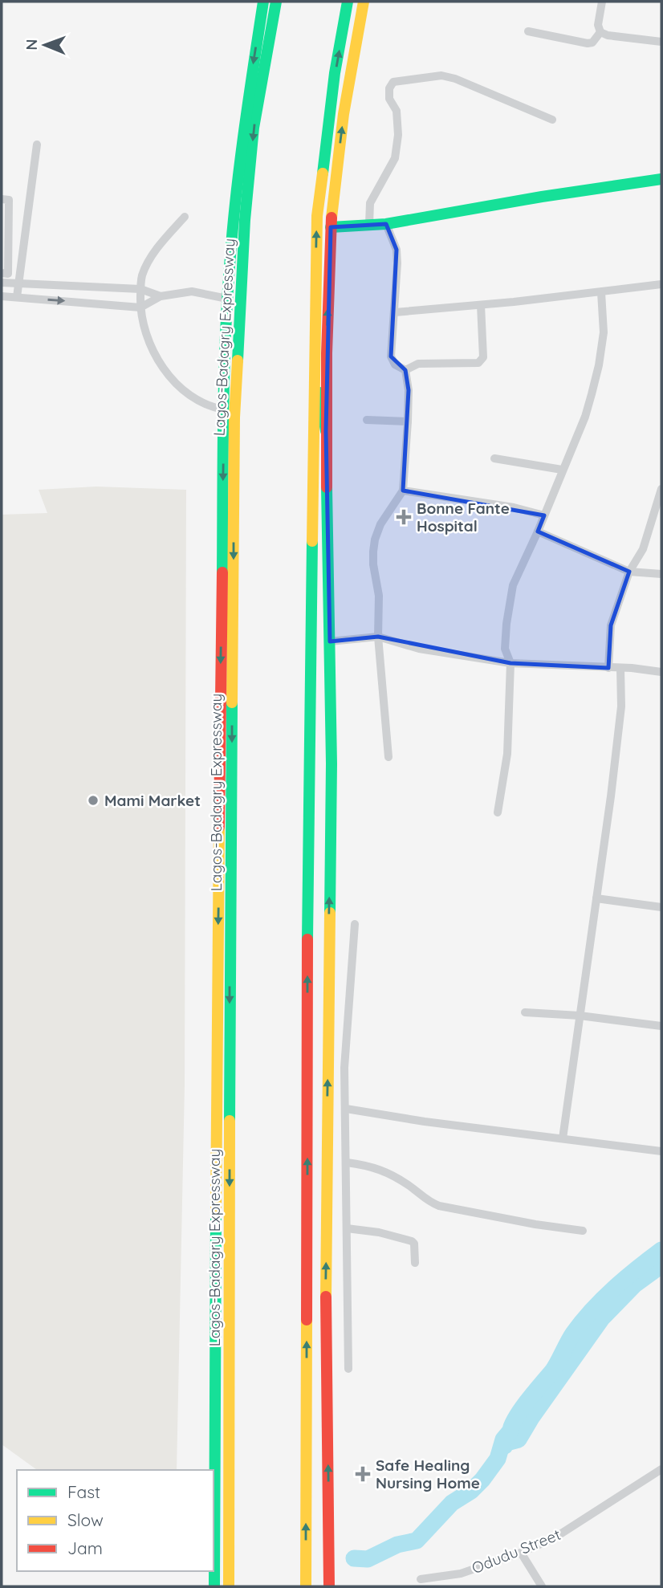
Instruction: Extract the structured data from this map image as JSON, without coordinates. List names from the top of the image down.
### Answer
{
  "streets": {
    "main road": ["Lagos-Badagry Expressway"],
    "street": ["Odudu Street"]
  },
  "places": {
    "health": ["Bonne Fante Hospital", "Safe Healing Nursing Home"],
    "other": ["Mami Market"]
  },
  "legend": ["Fast", "Slow", "Jam"],
  "north": "left"
}
